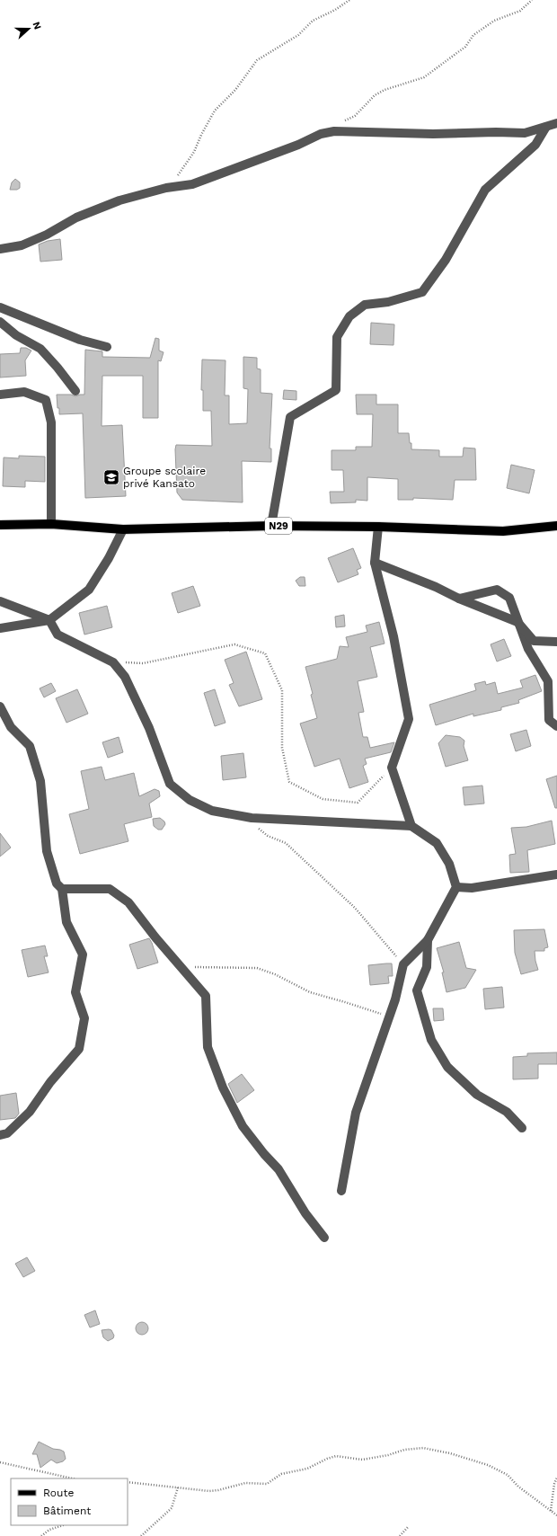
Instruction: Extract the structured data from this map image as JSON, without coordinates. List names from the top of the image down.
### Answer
{
  "streets": {
    "main road": ["N29"]
  },
  "places": {
    "school or university": ["Groupe scolaire privé Kansato"]
  },
  "legend": ["Route", "Bâtiment"],
  "north": "right"
}
